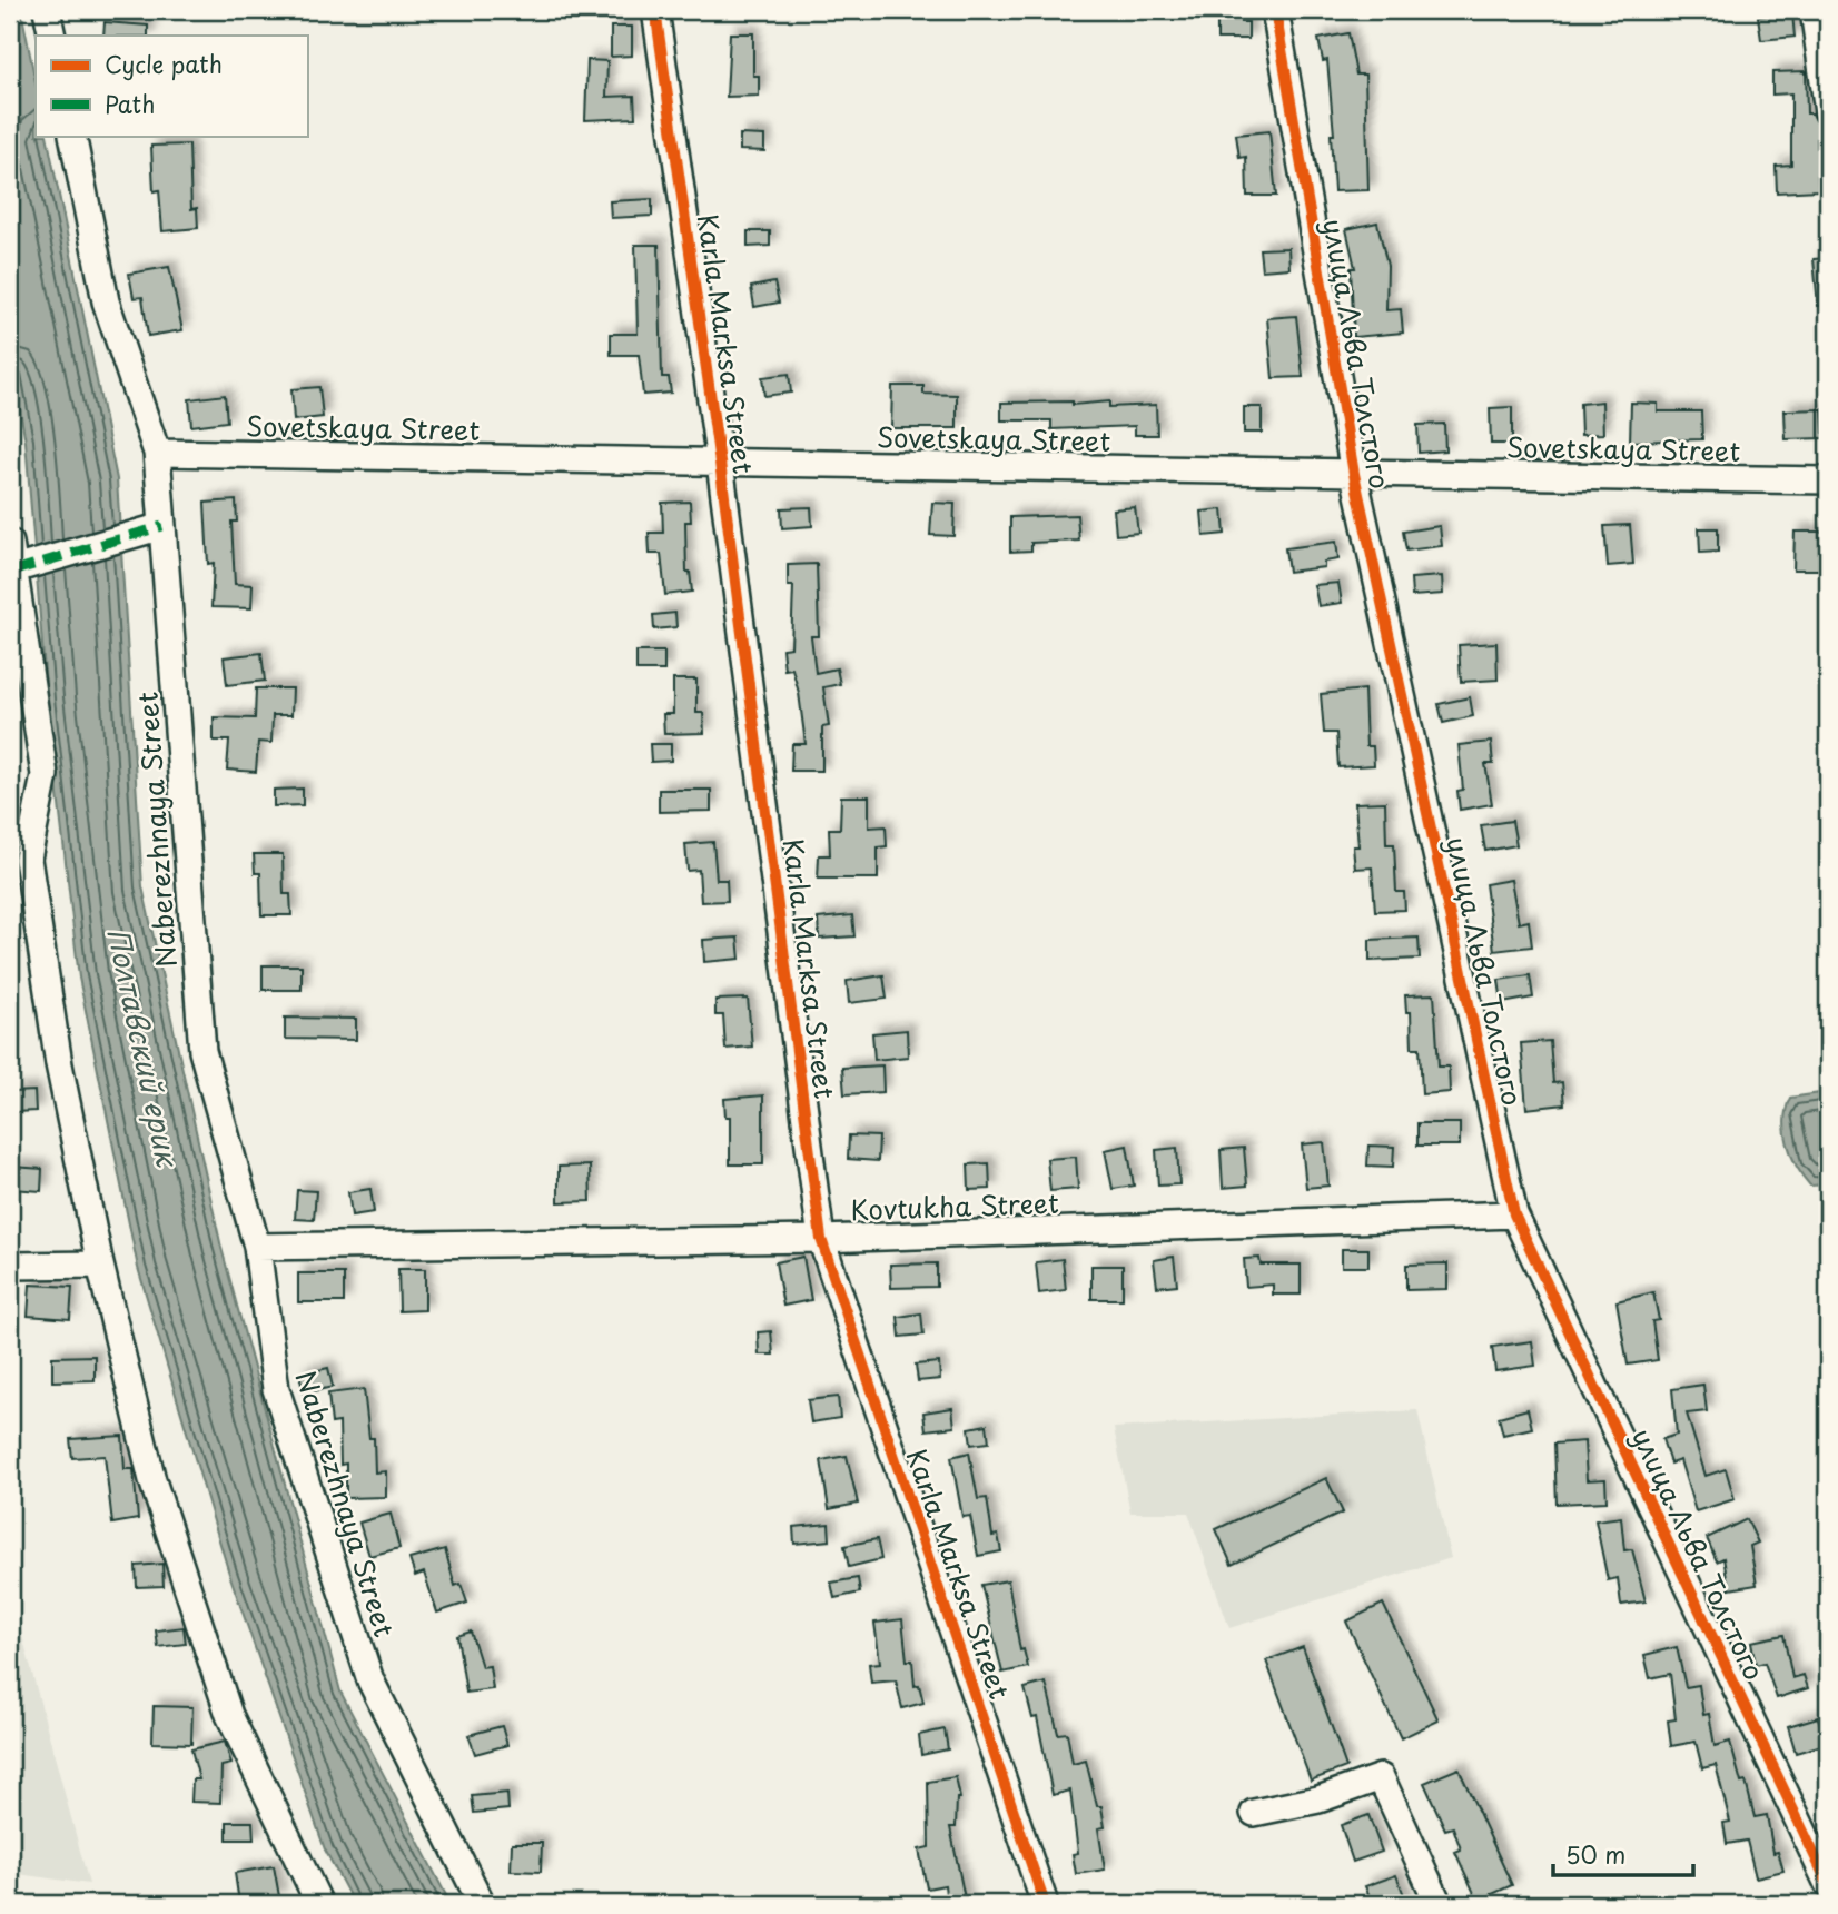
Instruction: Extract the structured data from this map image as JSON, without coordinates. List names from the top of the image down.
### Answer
{
  "streets": {
    "street": [
      "Karla Marksa Street",
      "улица Льва Толстого",
      "Sovetskaya Street",
      "Naberezhnaya Street",
      "Kovtukha Street"
    ]
  },
  "crossings": [
    ["Karla Marksa Street", "Sovetskaya Street"],
    ["Karla Marksa Street", "Kovtukha Street"],
    ["улица Льва Толстого", "Sovetskaya Street"],
    ["улица Льва Толстого", "Kovtukha Street"],
    ["Sovetskaya Street", "Naberezhnaya Street"],
    ["Naberezhnaya Street", "Kovtukha Street"]
  ],
  "water": ["Полтавский ерик"],
  "legend": ["Cycle path", "Path"],
  "scale_bar": "50 m"
}
